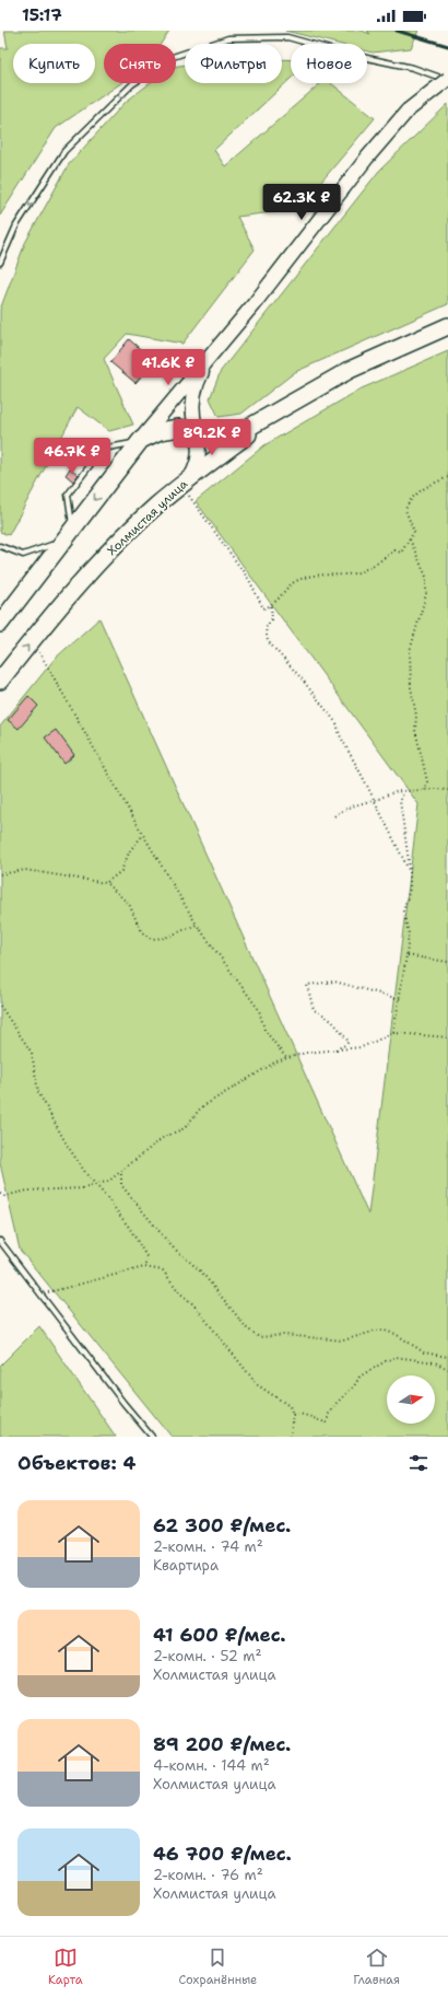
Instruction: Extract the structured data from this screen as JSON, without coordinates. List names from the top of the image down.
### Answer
{
  "streets": {
    "highway": ["Холмистая улица"]
  },
  "north": "right",
  "page": {
    "status": "15:17",
    "chip": [
      "Купить",
      "Снять",
      "Фильтры",
      "Новое"
    ],
    "price": [
      "62.3K ₽",
      "41.6K ₽",
      "89.2K ₽",
      "46.7K ₽"
    ],
    "heading": "Объектов: 4",
    "list": [
      {
        "name": "62 300 ₽/мес.",
        "note": "2-комн. · 74 m² · Квартира"
      },
      {
        "name": "41 600 ₽/мес.",
        "note": "2-комн. · 52 m² · Холмистая улица"
      },
      {
        "name": "89 200 ₽/мес.",
        "note": "4-комн. · 144 m² · Холмистая улица"
      },
      {
        "name": "46 700 ₽/мес.",
        "note": "2-комн. · 76 m² · Холмистая улица"
      }
    ],
    "tabs": ["Карта", "Сохранённые", "Главная"]
  }
}
